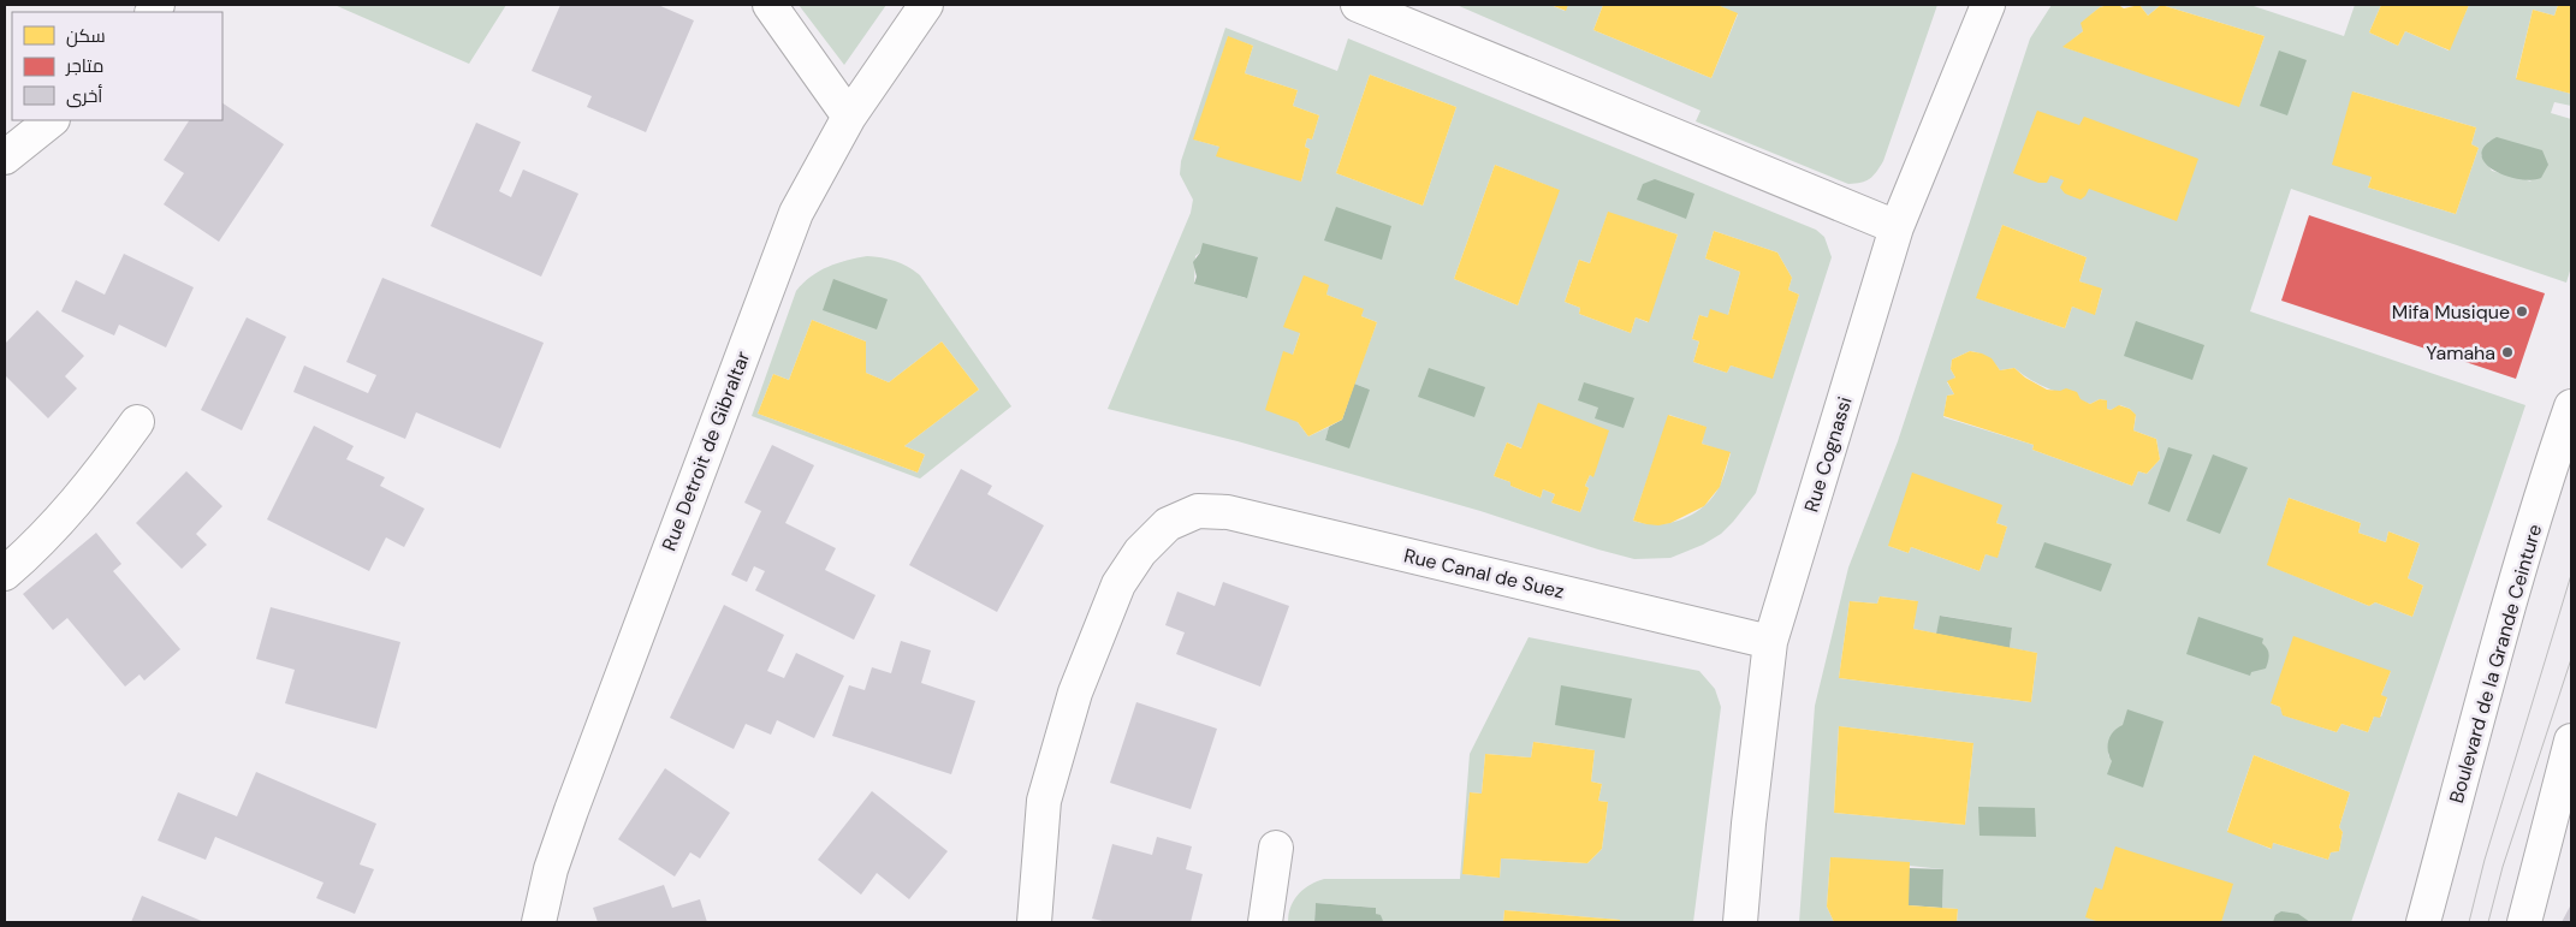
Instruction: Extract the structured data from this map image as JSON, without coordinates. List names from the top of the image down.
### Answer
{
  "streets": {
    "street": [
      "Rue Detroit de Gibraltar",
      "Rue Cognassi",
      "Rue Canal de Suez",
      "Boulevard de la Grande Ceinture"
    ]
  },
  "crossings": [
    ["Rue Cognassi", "Rue Canal de Suez"]
  ],
  "places": ["Mifa Musique", "Yamaha"],
  "legend": ["سكن", "متاجر", "أخرى"]
}
